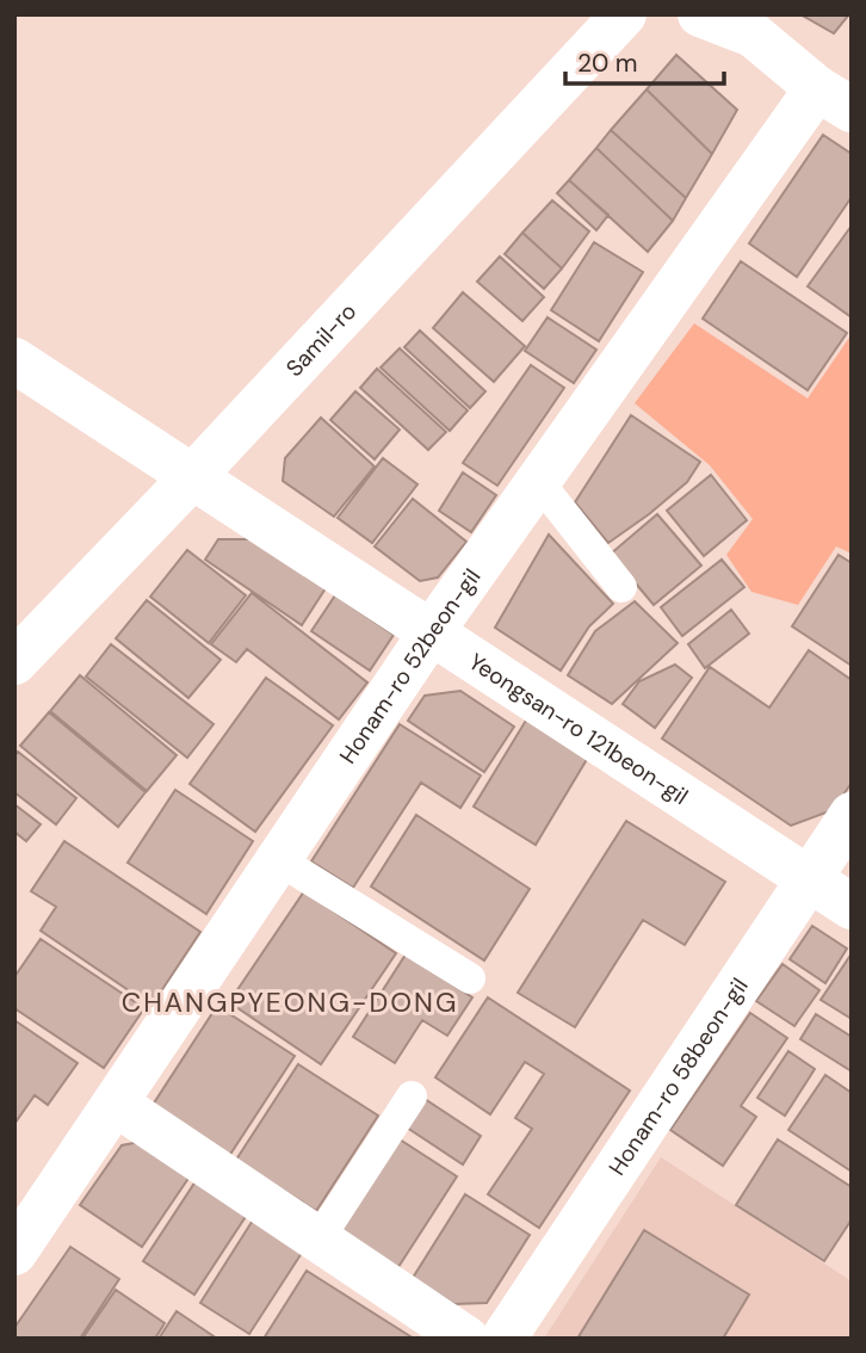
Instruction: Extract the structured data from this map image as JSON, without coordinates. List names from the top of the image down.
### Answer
{
  "streets": {
    "street": [
      "Samil-ro",
      "Honam-ro 52beon-gil",
      "Yeongsan-ro 121beon-gil",
      "Honam-ro 58beon-gil"
    ]
  },
  "crossings": [
    ["Samil-ro", "Yeongsan-ro 121beon-gil"],
    ["Honam-ro 52beon-gil", "Yeongsan-ro 121beon-gil"],
    ["Yeongsan-ro 121beon-gil", "Honam-ro 58beon-gil"]
  ],
  "districts": ["CHANGPYEONG-DONG"],
  "scale_bar": "20 m"
}
